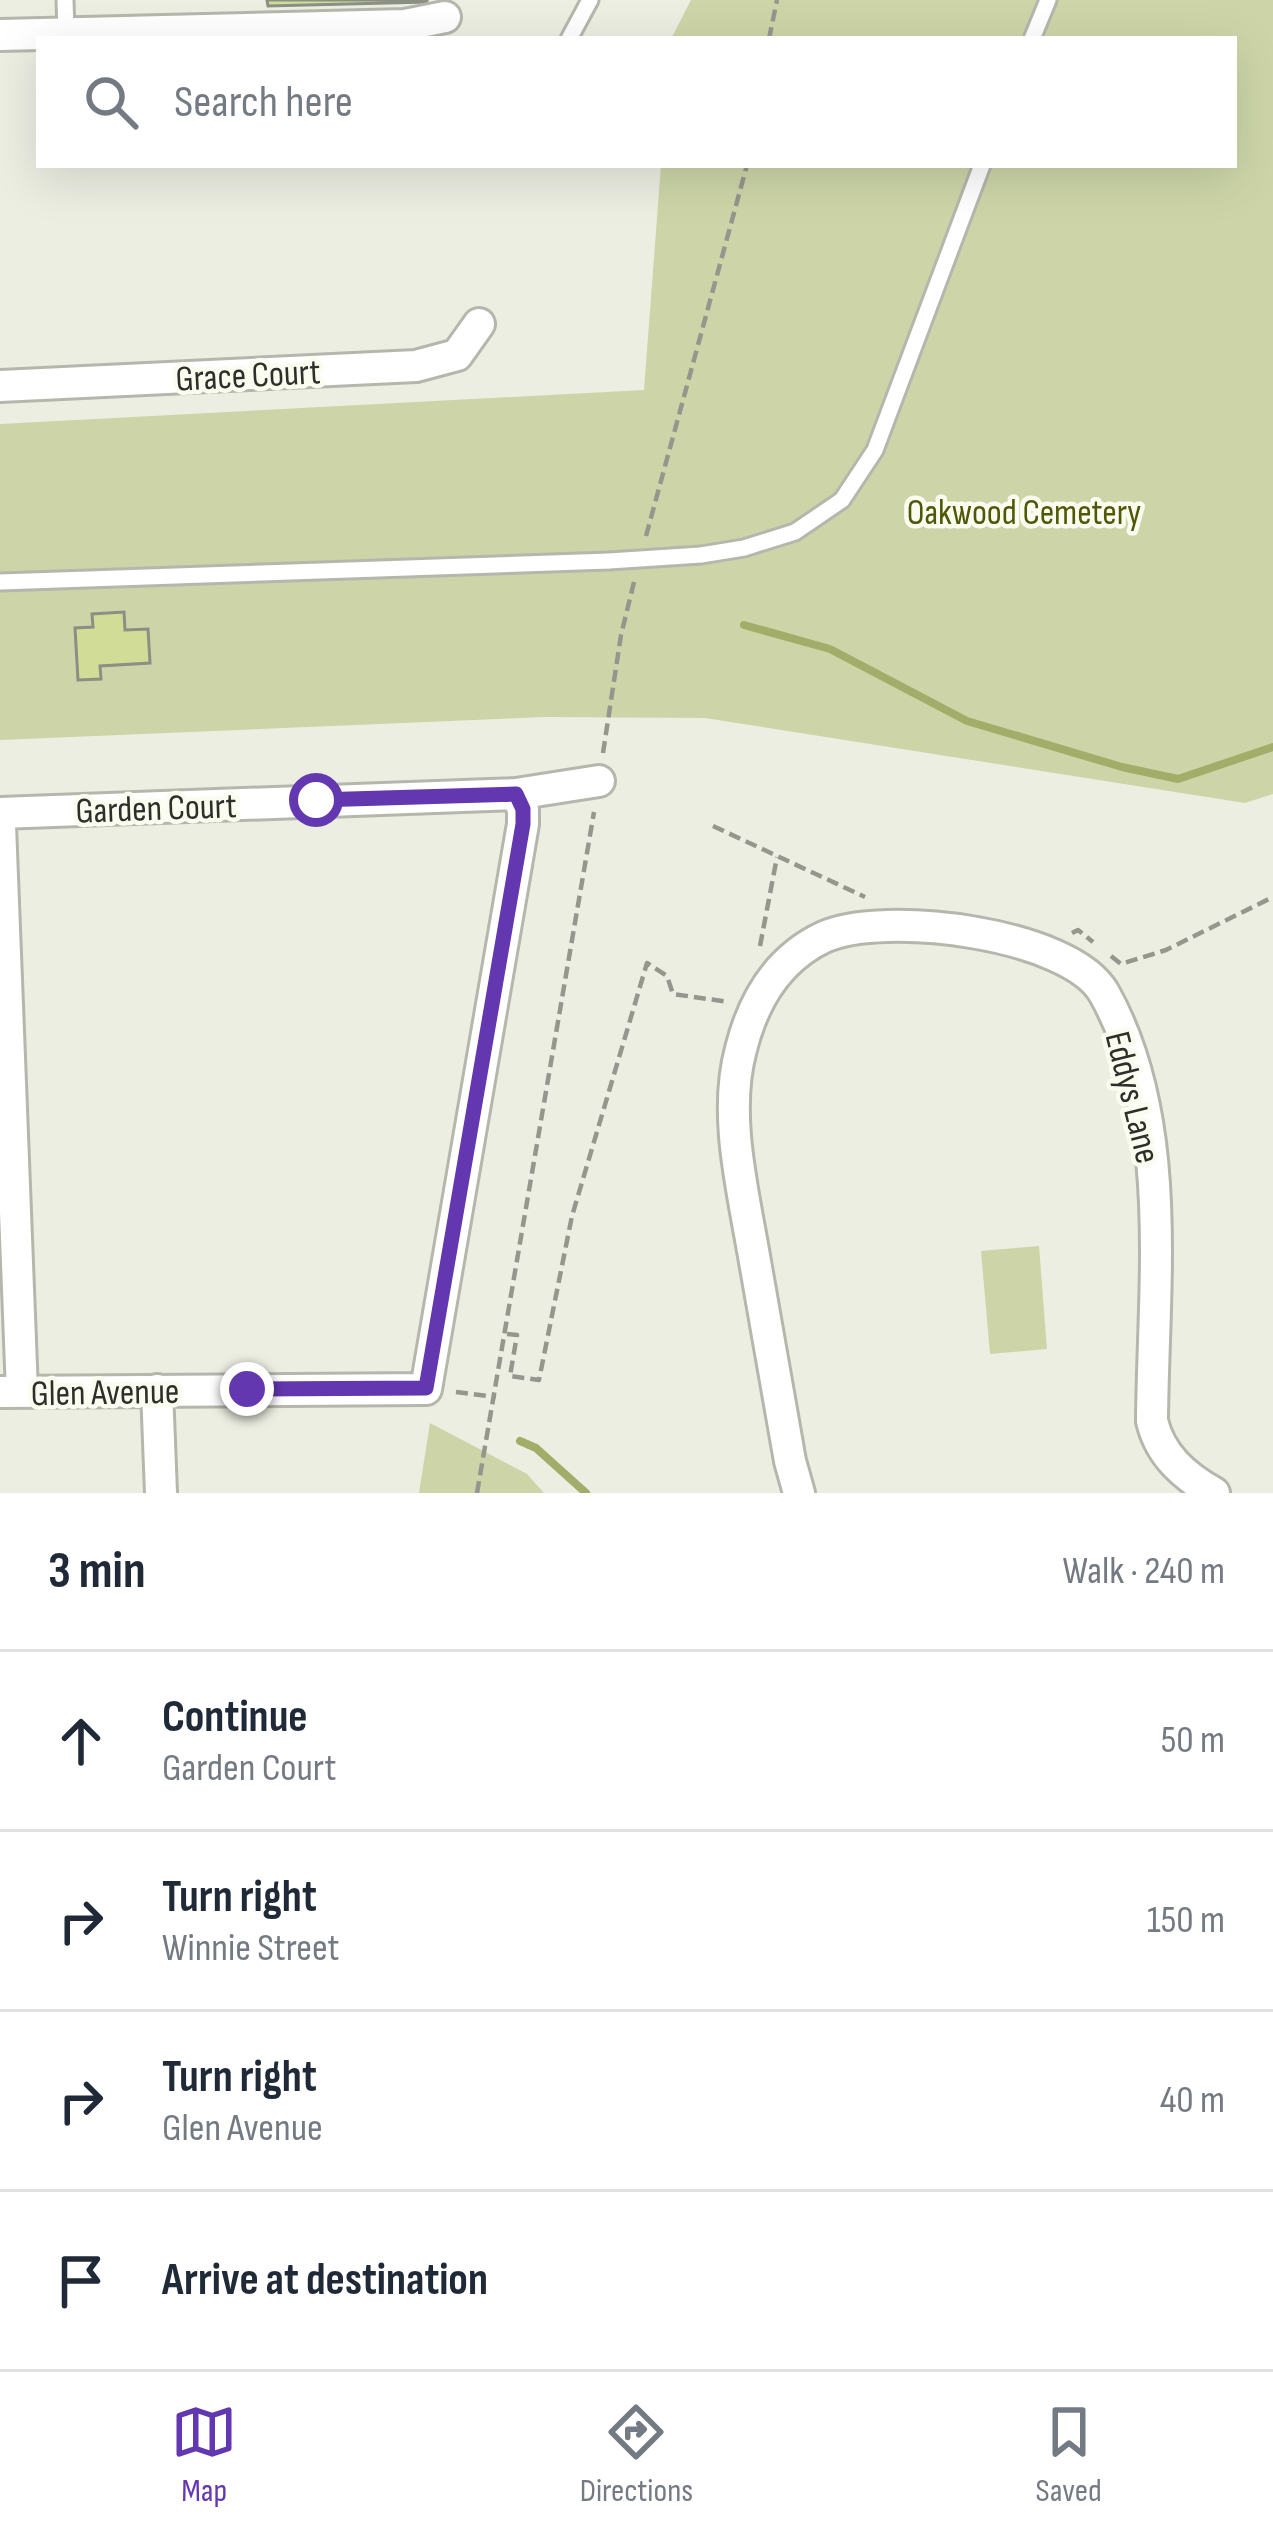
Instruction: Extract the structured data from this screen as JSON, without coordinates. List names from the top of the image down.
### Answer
{
  "streets": {
    "street": [
      "Grace Court",
      "Garden Court",
      "Eddys Lane",
      "Glen Avenue"
    ]
  },
  "parks": ["Oakwood Cemetery"],
  "page": {
    "search": "Search here",
    "heading": ["3 min", "Walk · 240 m"],
    "list": [
      ["Continue", "Garden Court", "50 m"],
      ["Turn right", "Winnie Street", "150 m"],
      ["Turn right", "Glen Avenue", "40 m"],
      "Arrive at destination"
    ],
    "nav": ["Map", "Directions", "Saved"]
  }
}
